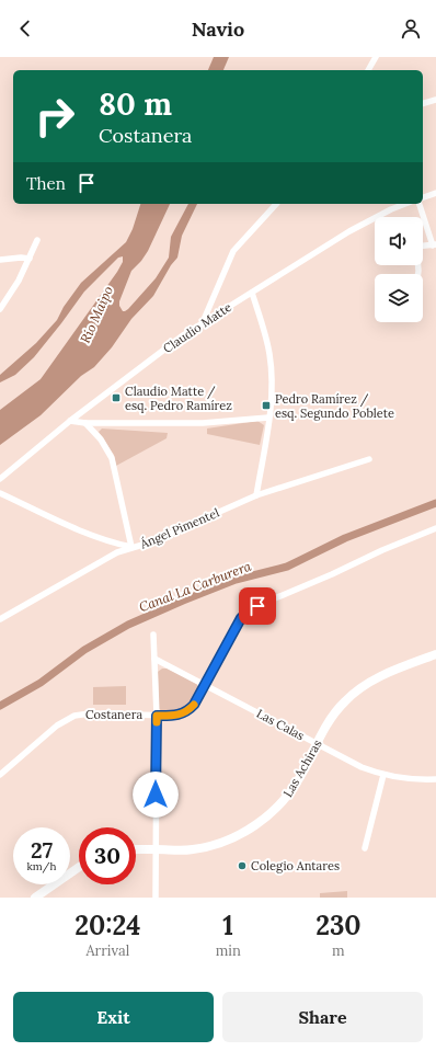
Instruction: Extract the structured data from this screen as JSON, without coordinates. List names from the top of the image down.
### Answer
{
  "streets": {
    "street": [
      "Claudio Matte",
      "Ángel Pimentel",
      "Costanera",
      "Las Calas",
      "Las Achiras"
    ]
  },
  "crossings": [
    ["Costanera", "Las Calas"],
    ["Las Calas", "Las Achiras"]
  ],
  "water": ["Río Maipo", "Canal La Carburera"],
  "places": {
    "transit": ["Claudio Matte / esq. Pedro Ramírez", "Pedro Ramírez / esq. Segundo Poblete"],
    "other": ["Colegio Antares"]
  },
  "page": {
    "header": "Navio",
    "turn": ["80 m", "Costanera"],
    "then": "Then",
    "speed": "27 km/h",
    "limit": "30",
    "eta": [
      "20:24",
      "Arrival",
      "1",
      "min",
      "230",
      "m"
    ],
    "buttons": ["Exit", "Share"]
  }
}
